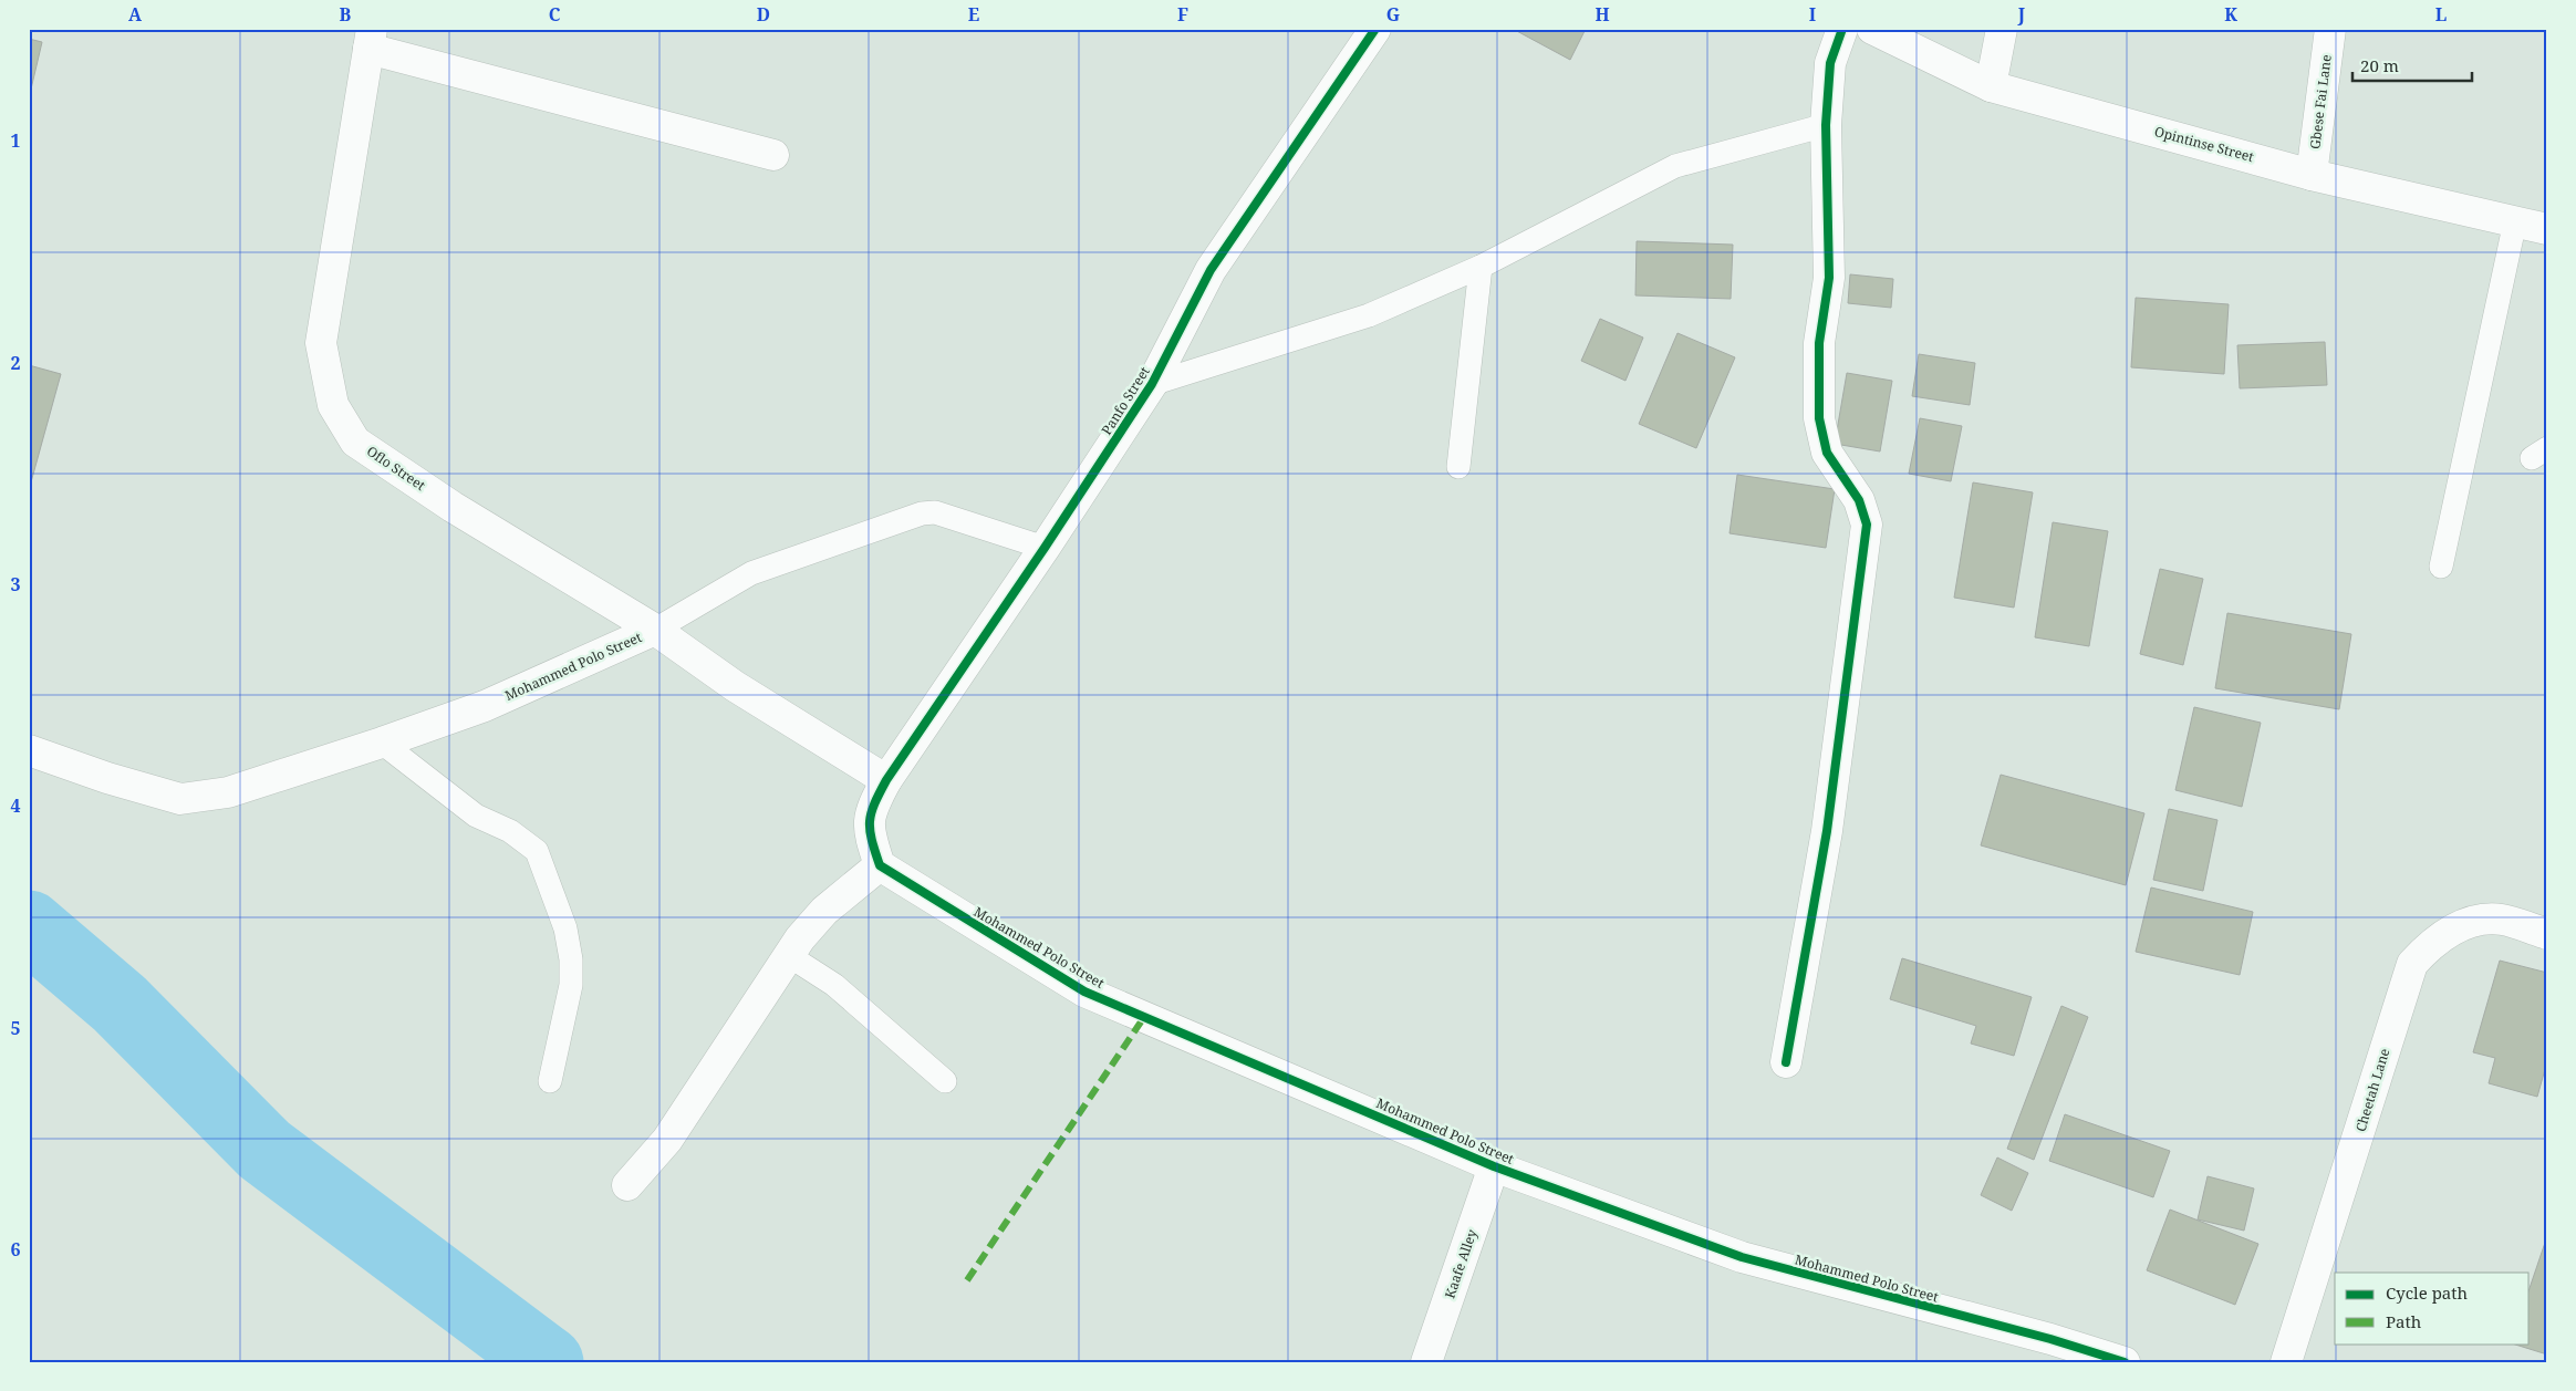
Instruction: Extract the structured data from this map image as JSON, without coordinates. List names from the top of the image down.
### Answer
{
  "streets": {
    "street": [
      "Gbese Fai Lane",
      "Opintinse Street",
      "Panfo Street",
      "Oflo Street",
      "Mohammed Polo Street",
      "Cheetah Lane",
      "Kaafe Alley"
    ]
  },
  "crossings": [
    ["Gbese Fai Lane", "Opintinse Street"],
    ["Panfo Street", "Mohammed Polo Street"],
    ["Oflo Street", "Mohammed Polo Street"],
    ["Mohammed Polo Street", "Kaafe Alley"]
  ],
  "legend": ["Cycle path", "Path"],
  "scale_bar": "20 m",
  "grid": {
    "columns": [
      "A",
      "B",
      "C",
      "D",
      "E",
      "F",
      "G",
      "H",
      "I",
      "J",
      "K",
      "L"
    ],
    "rows": [
      "1",
      "2",
      "3",
      "4",
      "5",
      "6"
    ]
  }
}
